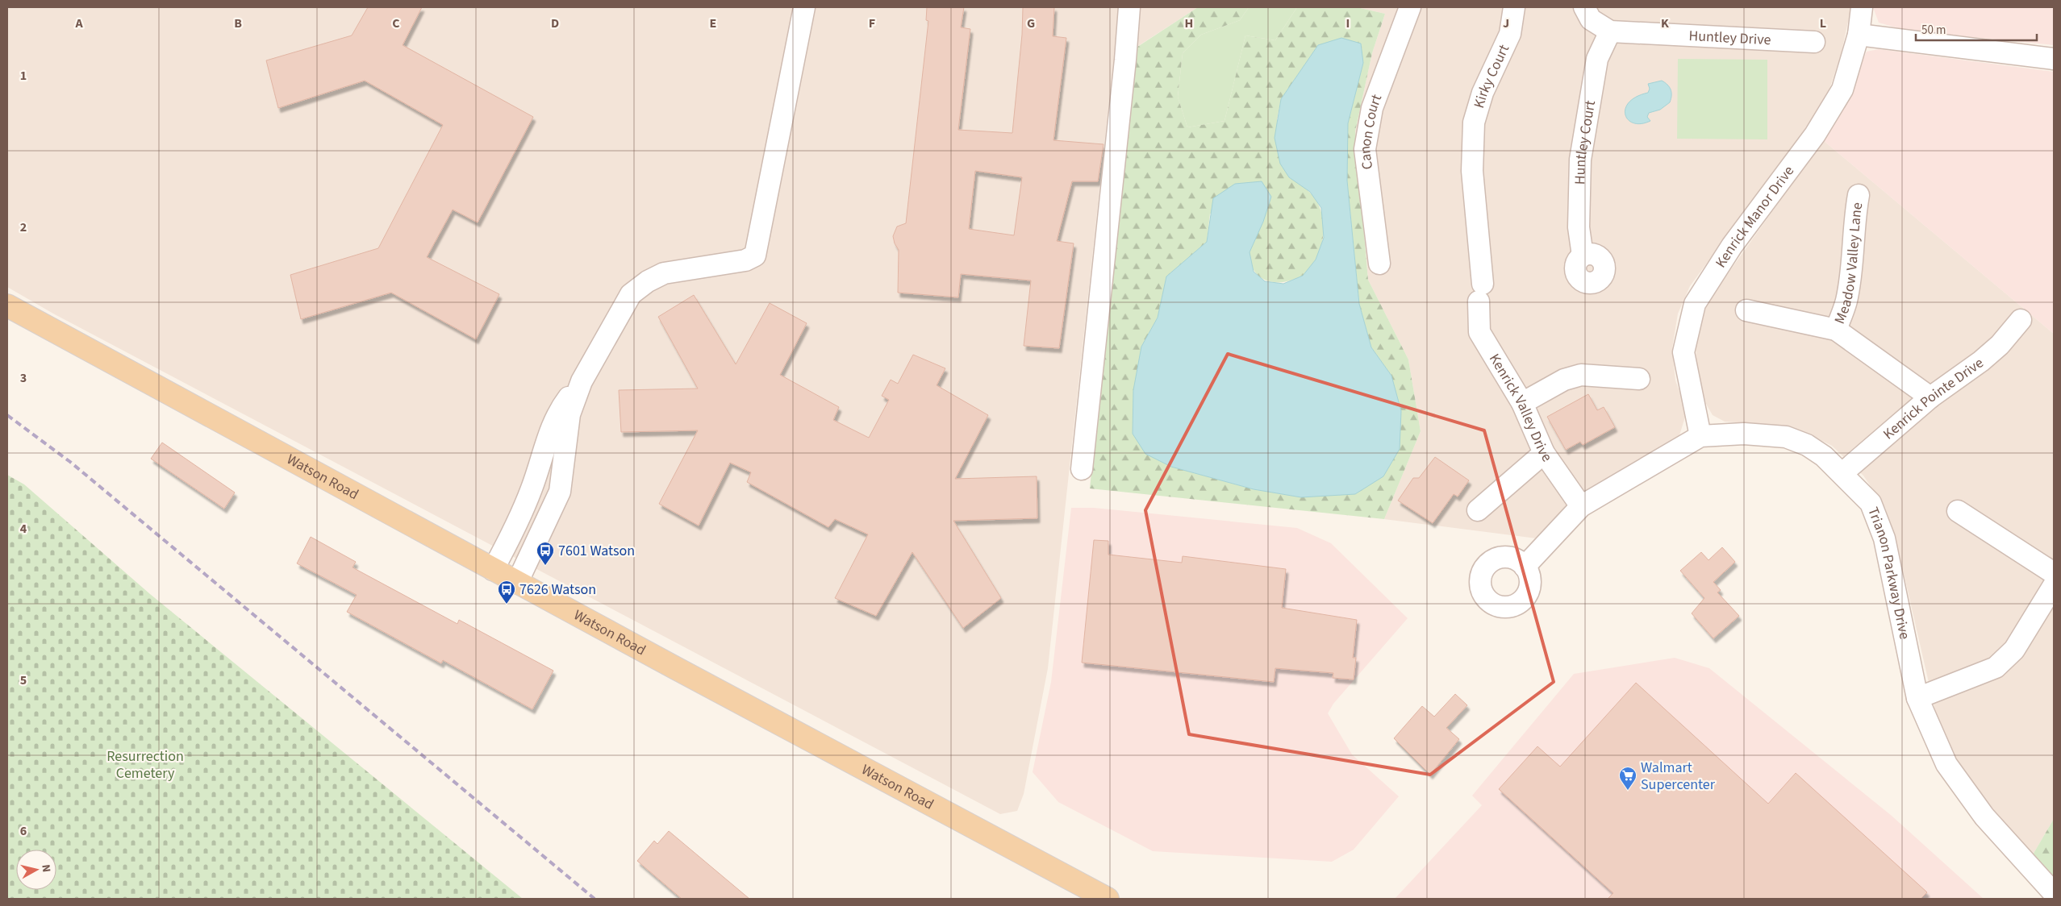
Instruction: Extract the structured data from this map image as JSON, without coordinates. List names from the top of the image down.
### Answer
{
  "streets": {
    "main road": ["Watson Road"],
    "street": [
      "Huntley Drive",
      "Kirky Court",
      "Canon Court",
      "Huntley Court",
      "Kenrick Manor Drive",
      "Meadow Valley Lane",
      "Kenrick Pointe Drive",
      "Kenrick Valley Drive",
      "Trianon Parkway Drive"
    ]
  },
  "crossings": [
    ["Huntley Drive", "Huntley Court"],
    ["Kirky Court", "Kenrick Valley Drive"],
    ["Kenrick Manor Drive", "Trianon Parkway Drive"],
    ["Kenrick Pointe Drive", "Trianon Parkway Drive"],
    ["Kenrick Valley Drive", "Trianon Parkway Drive"]
  ],
  "parks": ["Resurrection Cemetery"],
  "places": {
    "bus stop": ["7601 Watson", "7626 Watson"],
    "supermarket": ["Walmart Supercenter"]
  },
  "scale_bar": "50 m",
  "north": "right",
  "grid": {
    "columns": [
      "A",
      "B",
      "C",
      "D",
      "E",
      "F",
      "G",
      "H",
      "I",
      "J",
      "K",
      "L"
    ],
    "rows": [
      "1",
      "2",
      "3",
      "4",
      "5",
      "6"
    ]
  }
}
